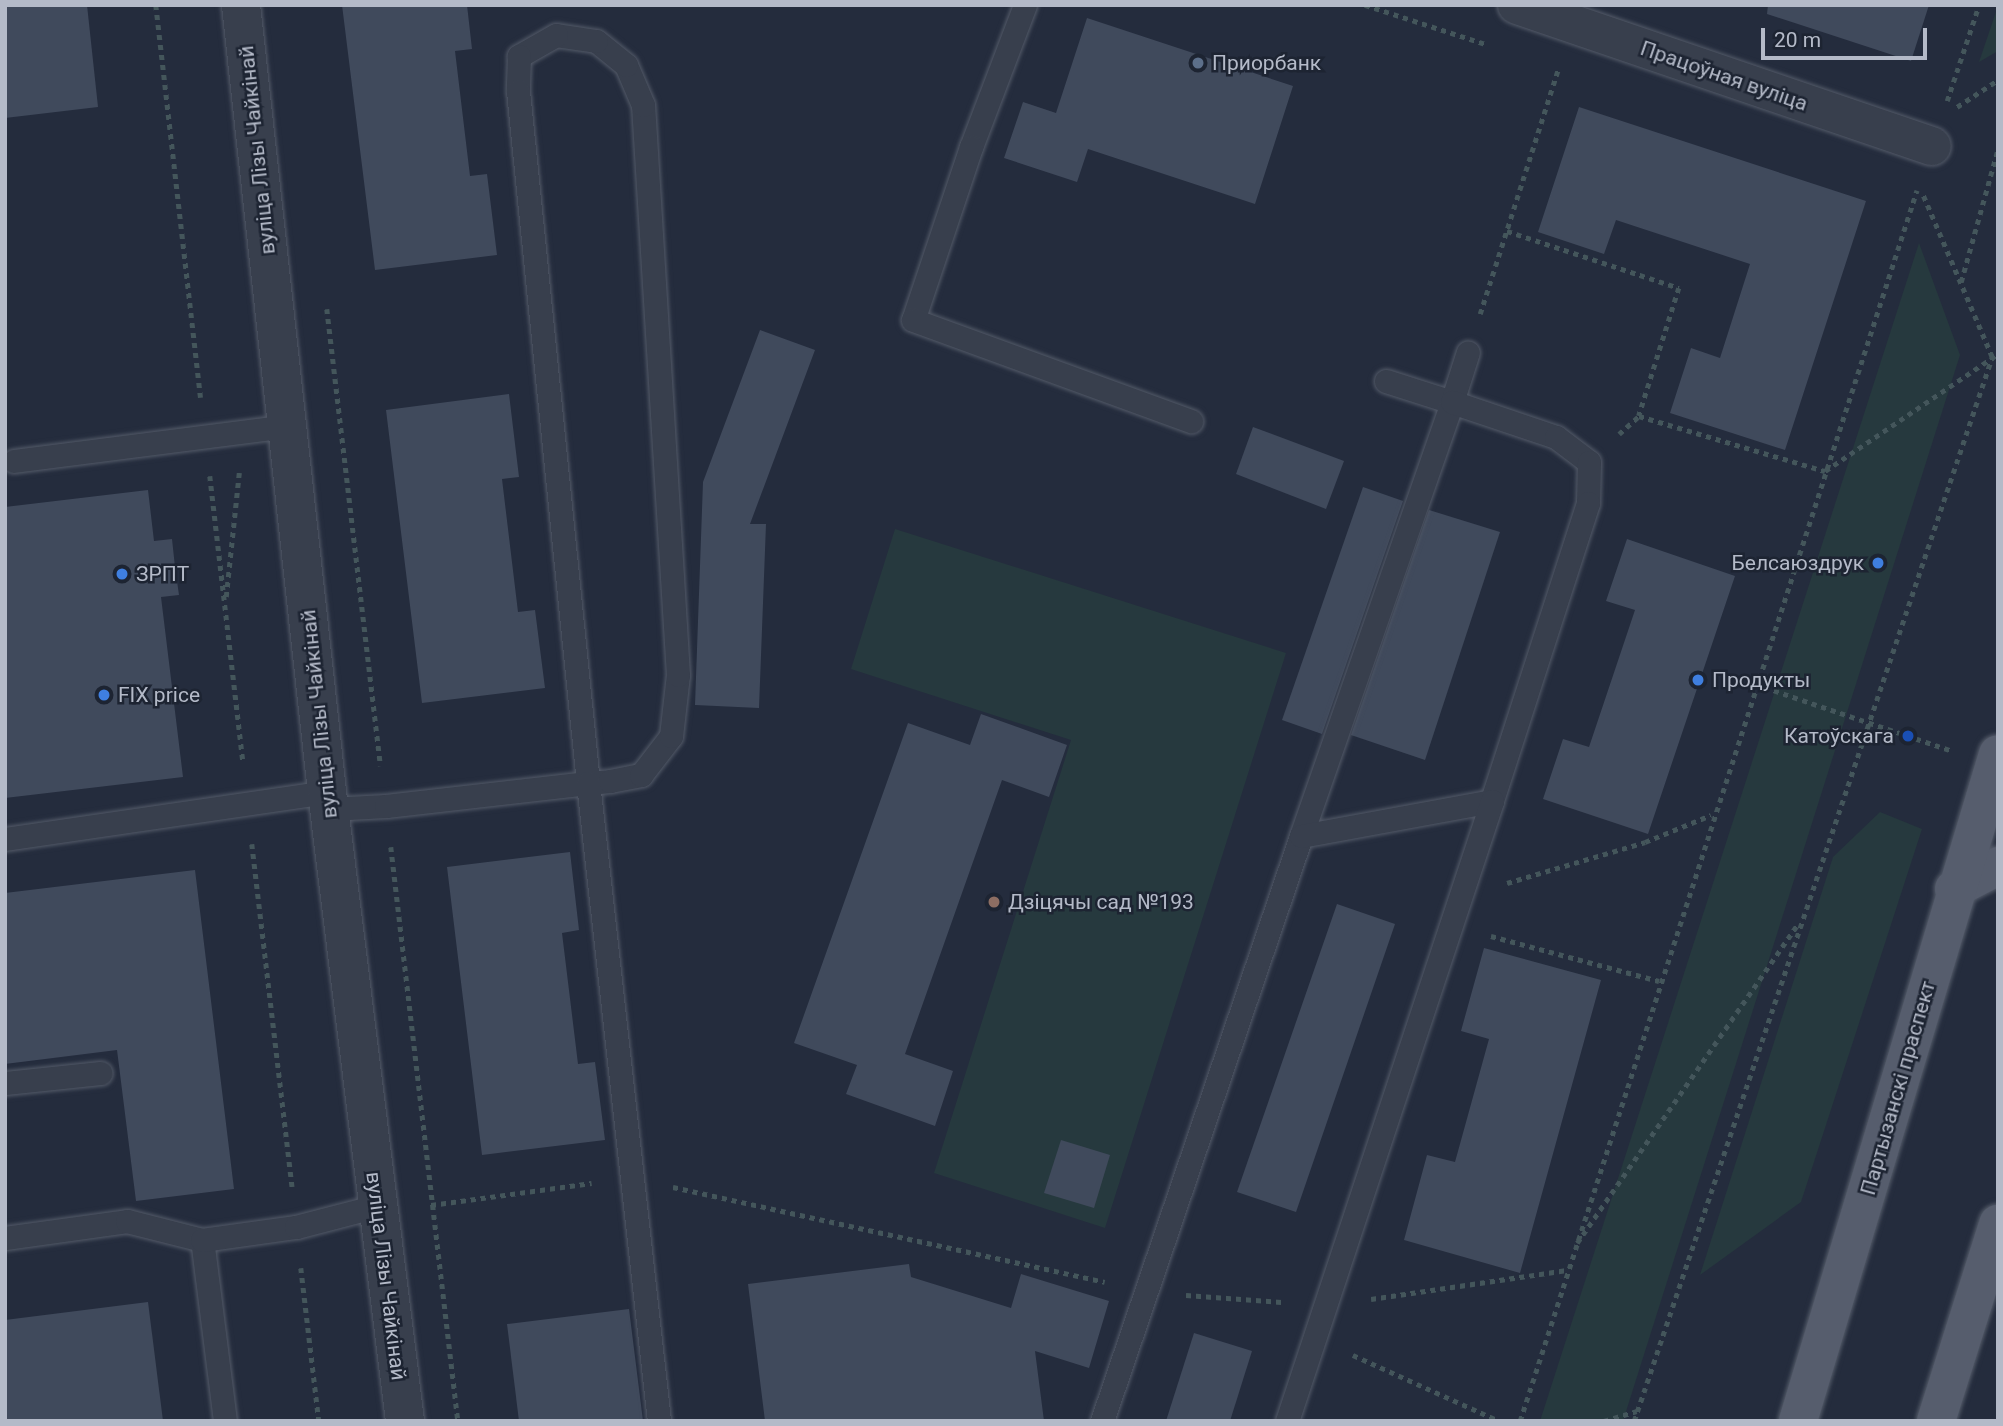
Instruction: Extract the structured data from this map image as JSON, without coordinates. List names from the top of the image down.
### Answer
{
  "streets": {
    "main road": ["Партызанскі праспект"],
    "street": ["Працоўная вуліца", "вуліца Лізы Чайкінай"]
  },
  "places": [
    "Приорбанк",
    "Белсаюздрук",
    "ЗРПТ",
    "Продукты",
    "FIX price",
    "Катоўскага",
    "Дзіцячы сад №193"
  ],
  "scale_bar": "20 m"
}
